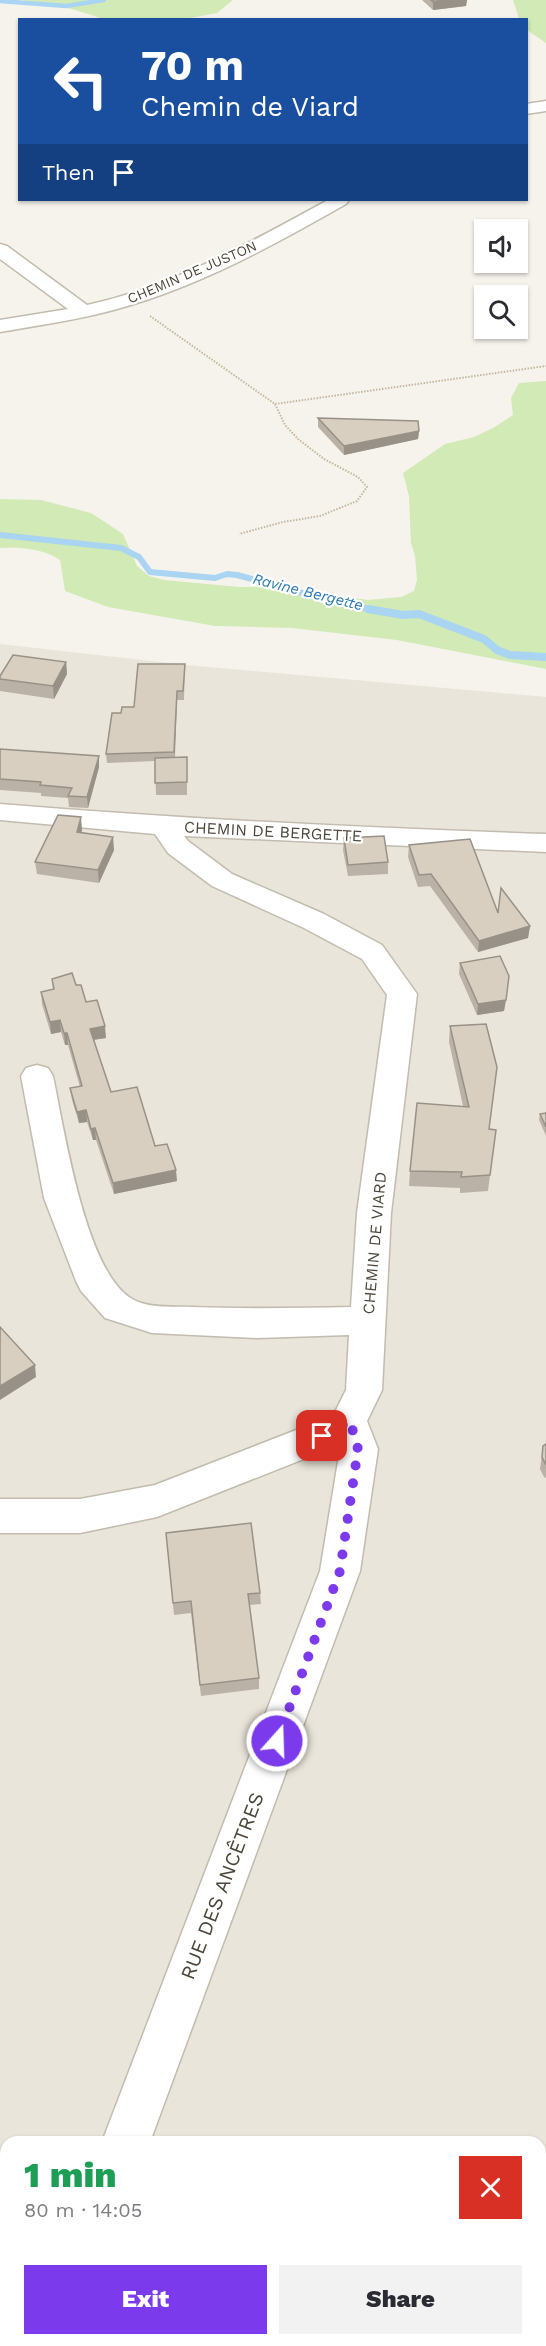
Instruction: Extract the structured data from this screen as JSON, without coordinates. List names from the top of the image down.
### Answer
{
  "streets": {
    "street": [
      "CHEMIN DE JUSTON",
      "CHEMIN DE BERGETTE",
      "CHEMIN DE VIARD",
      "RUE DES ANCÊTRES"
    ]
  },
  "crossings": [
    ["CHEMIN DE BERGETTE", "CHEMIN DE VIARD"],
    ["CHEMIN DE VIARD", "RUE DES ANCÊTRES"]
  ],
  "water": ["Ravine Bergette"],
  "page": {
    "turn": ["70 m", "Chemin de Viard"],
    "then": "Then",
    "heading": ["1 min", "80 m · 14:05"],
    "buttons": ["Exit", "Share"]
  }
}
